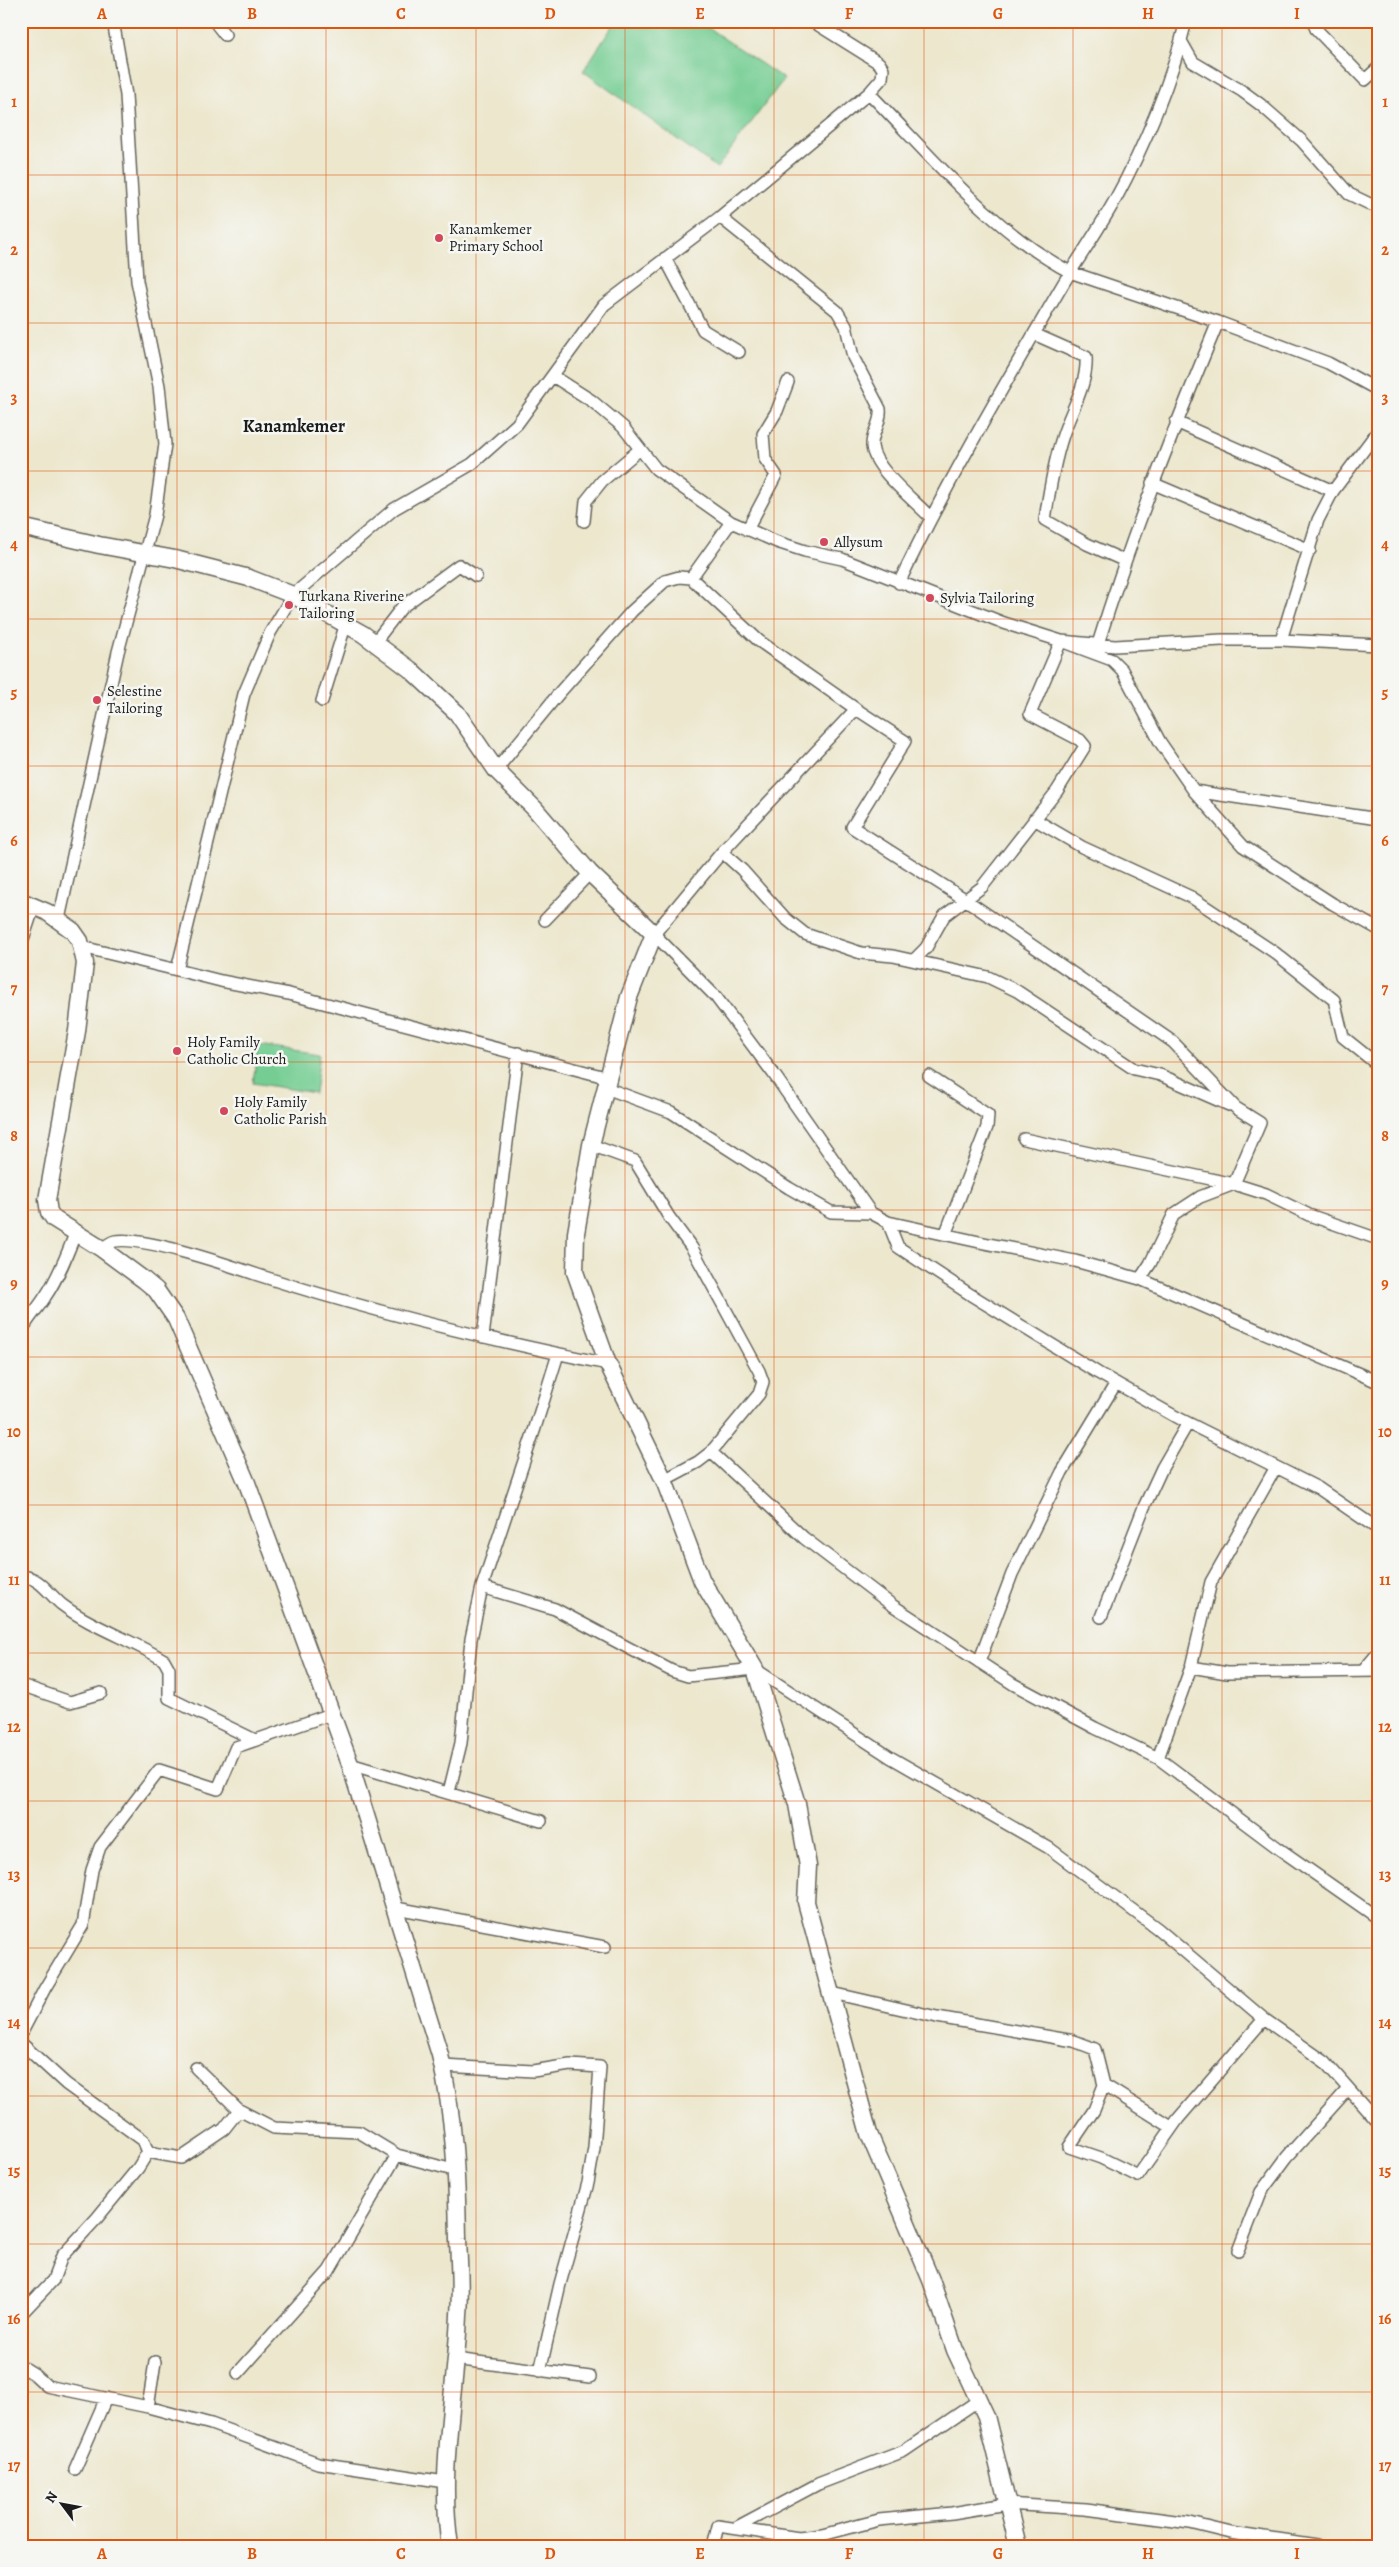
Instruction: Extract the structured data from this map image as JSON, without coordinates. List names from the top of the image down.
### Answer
{
  "districts": ["Kanamkemer"],
  "places": [
    "Kanamkemer Primary School",
    "Allysum",
    "Sylvia Tailoring",
    "Turkana Riverine Tailoring",
    "Selestine Tailoring",
    "Holy Family Catholic Church",
    "Holy Family Catholic Parish"
  ],
  "north": "top left",
  "grid": {
    "columns": [
      "A",
      "B",
      "C",
      "D",
      "E",
      "F",
      "G",
      "H",
      "I"
    ],
    "rows": [
      "1",
      "2",
      "3",
      "4",
      "5",
      "6",
      "7",
      "8",
      "9",
      "10",
      "11",
      "12",
      "13",
      "14",
      "15",
      "16",
      "17"
    ]
  }
}
